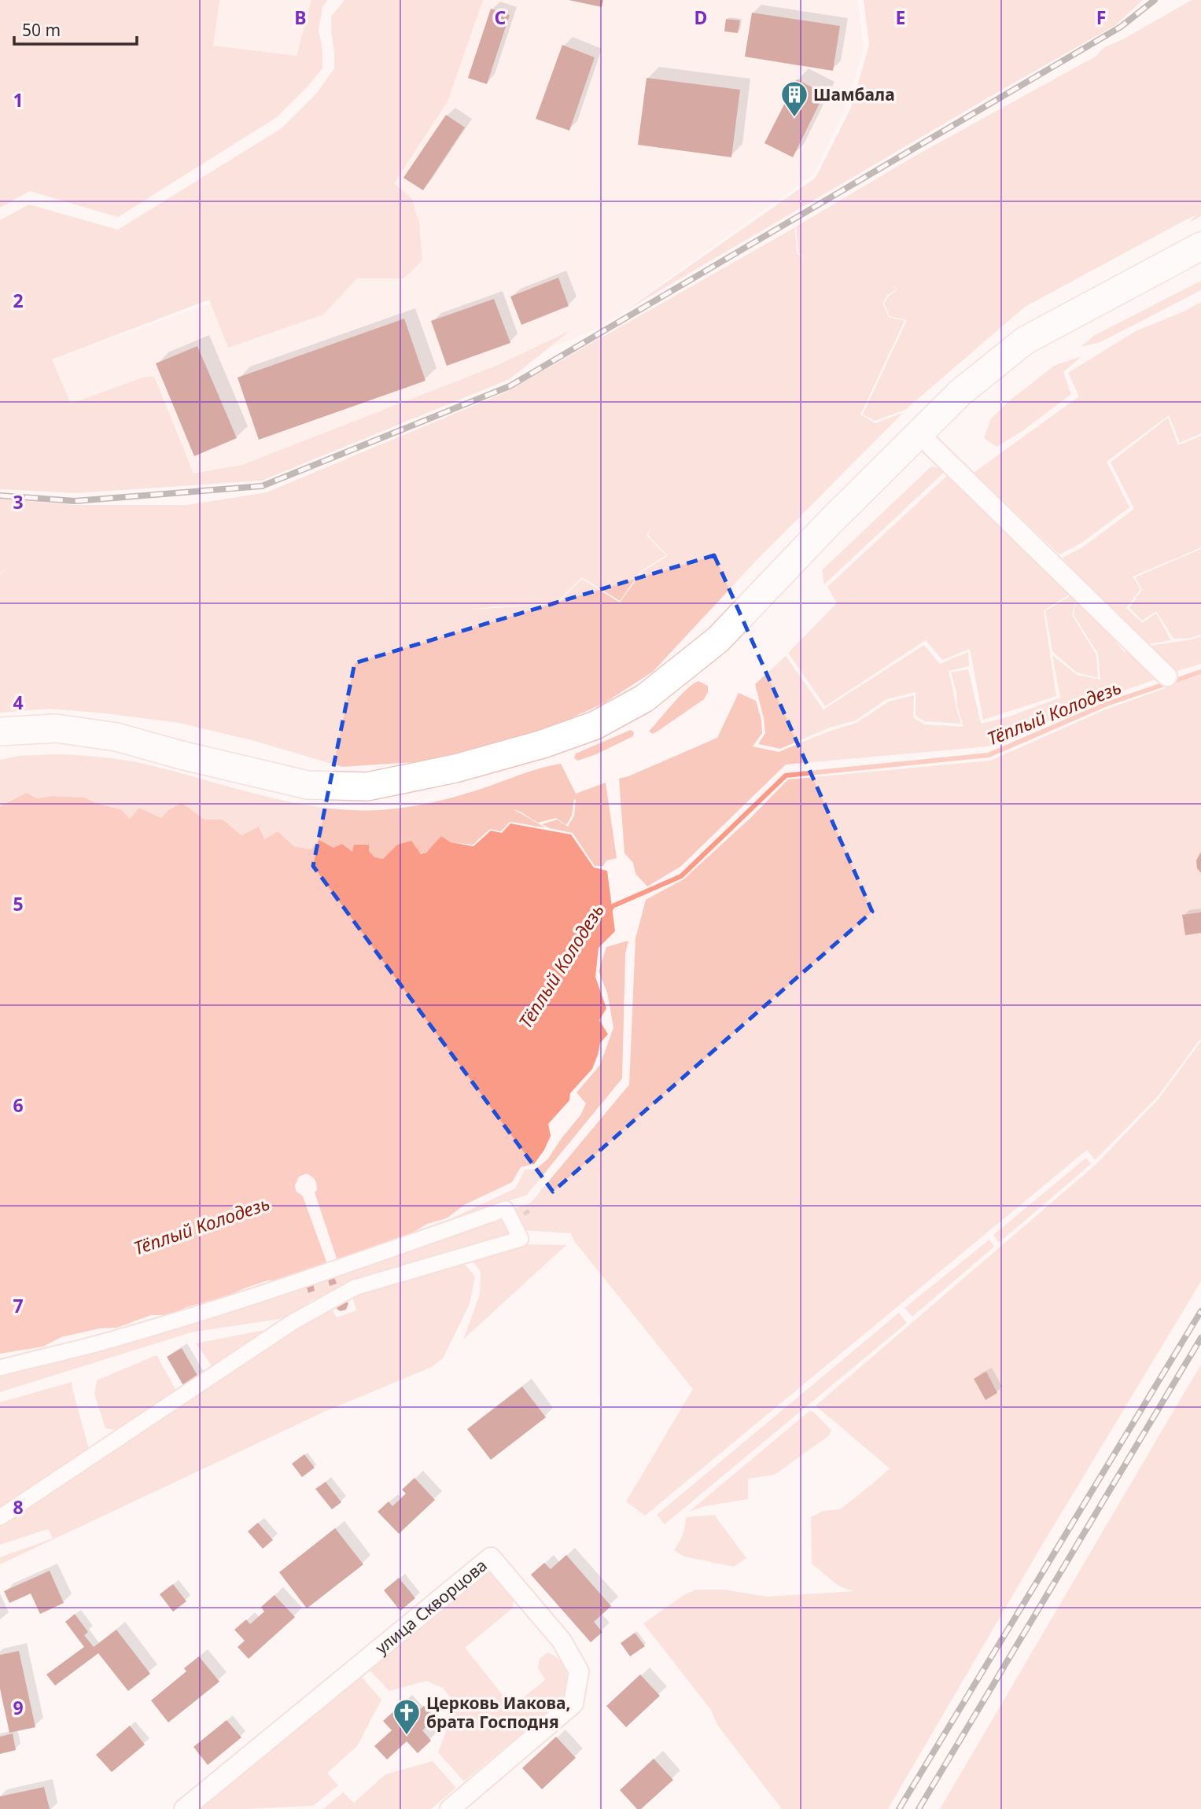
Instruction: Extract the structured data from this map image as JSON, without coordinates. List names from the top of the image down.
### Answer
{
  "streets": {
    "street": ["улица Скворцова"]
  },
  "water": ["Тёплый Колодезь"],
  "places": {
    "building": ["Шамбала"],
    "church": ["Церковь Иакова, брата Господня"]
  },
  "scale_bar": "50 m",
  "grid": {
    "columns": [
      "B",
      "C",
      "D",
      "E",
      "F"
    ],
    "rows": [
      "1",
      "2",
      "3",
      "4",
      "5",
      "6",
      "7",
      "8",
      "9"
    ]
  }
}
